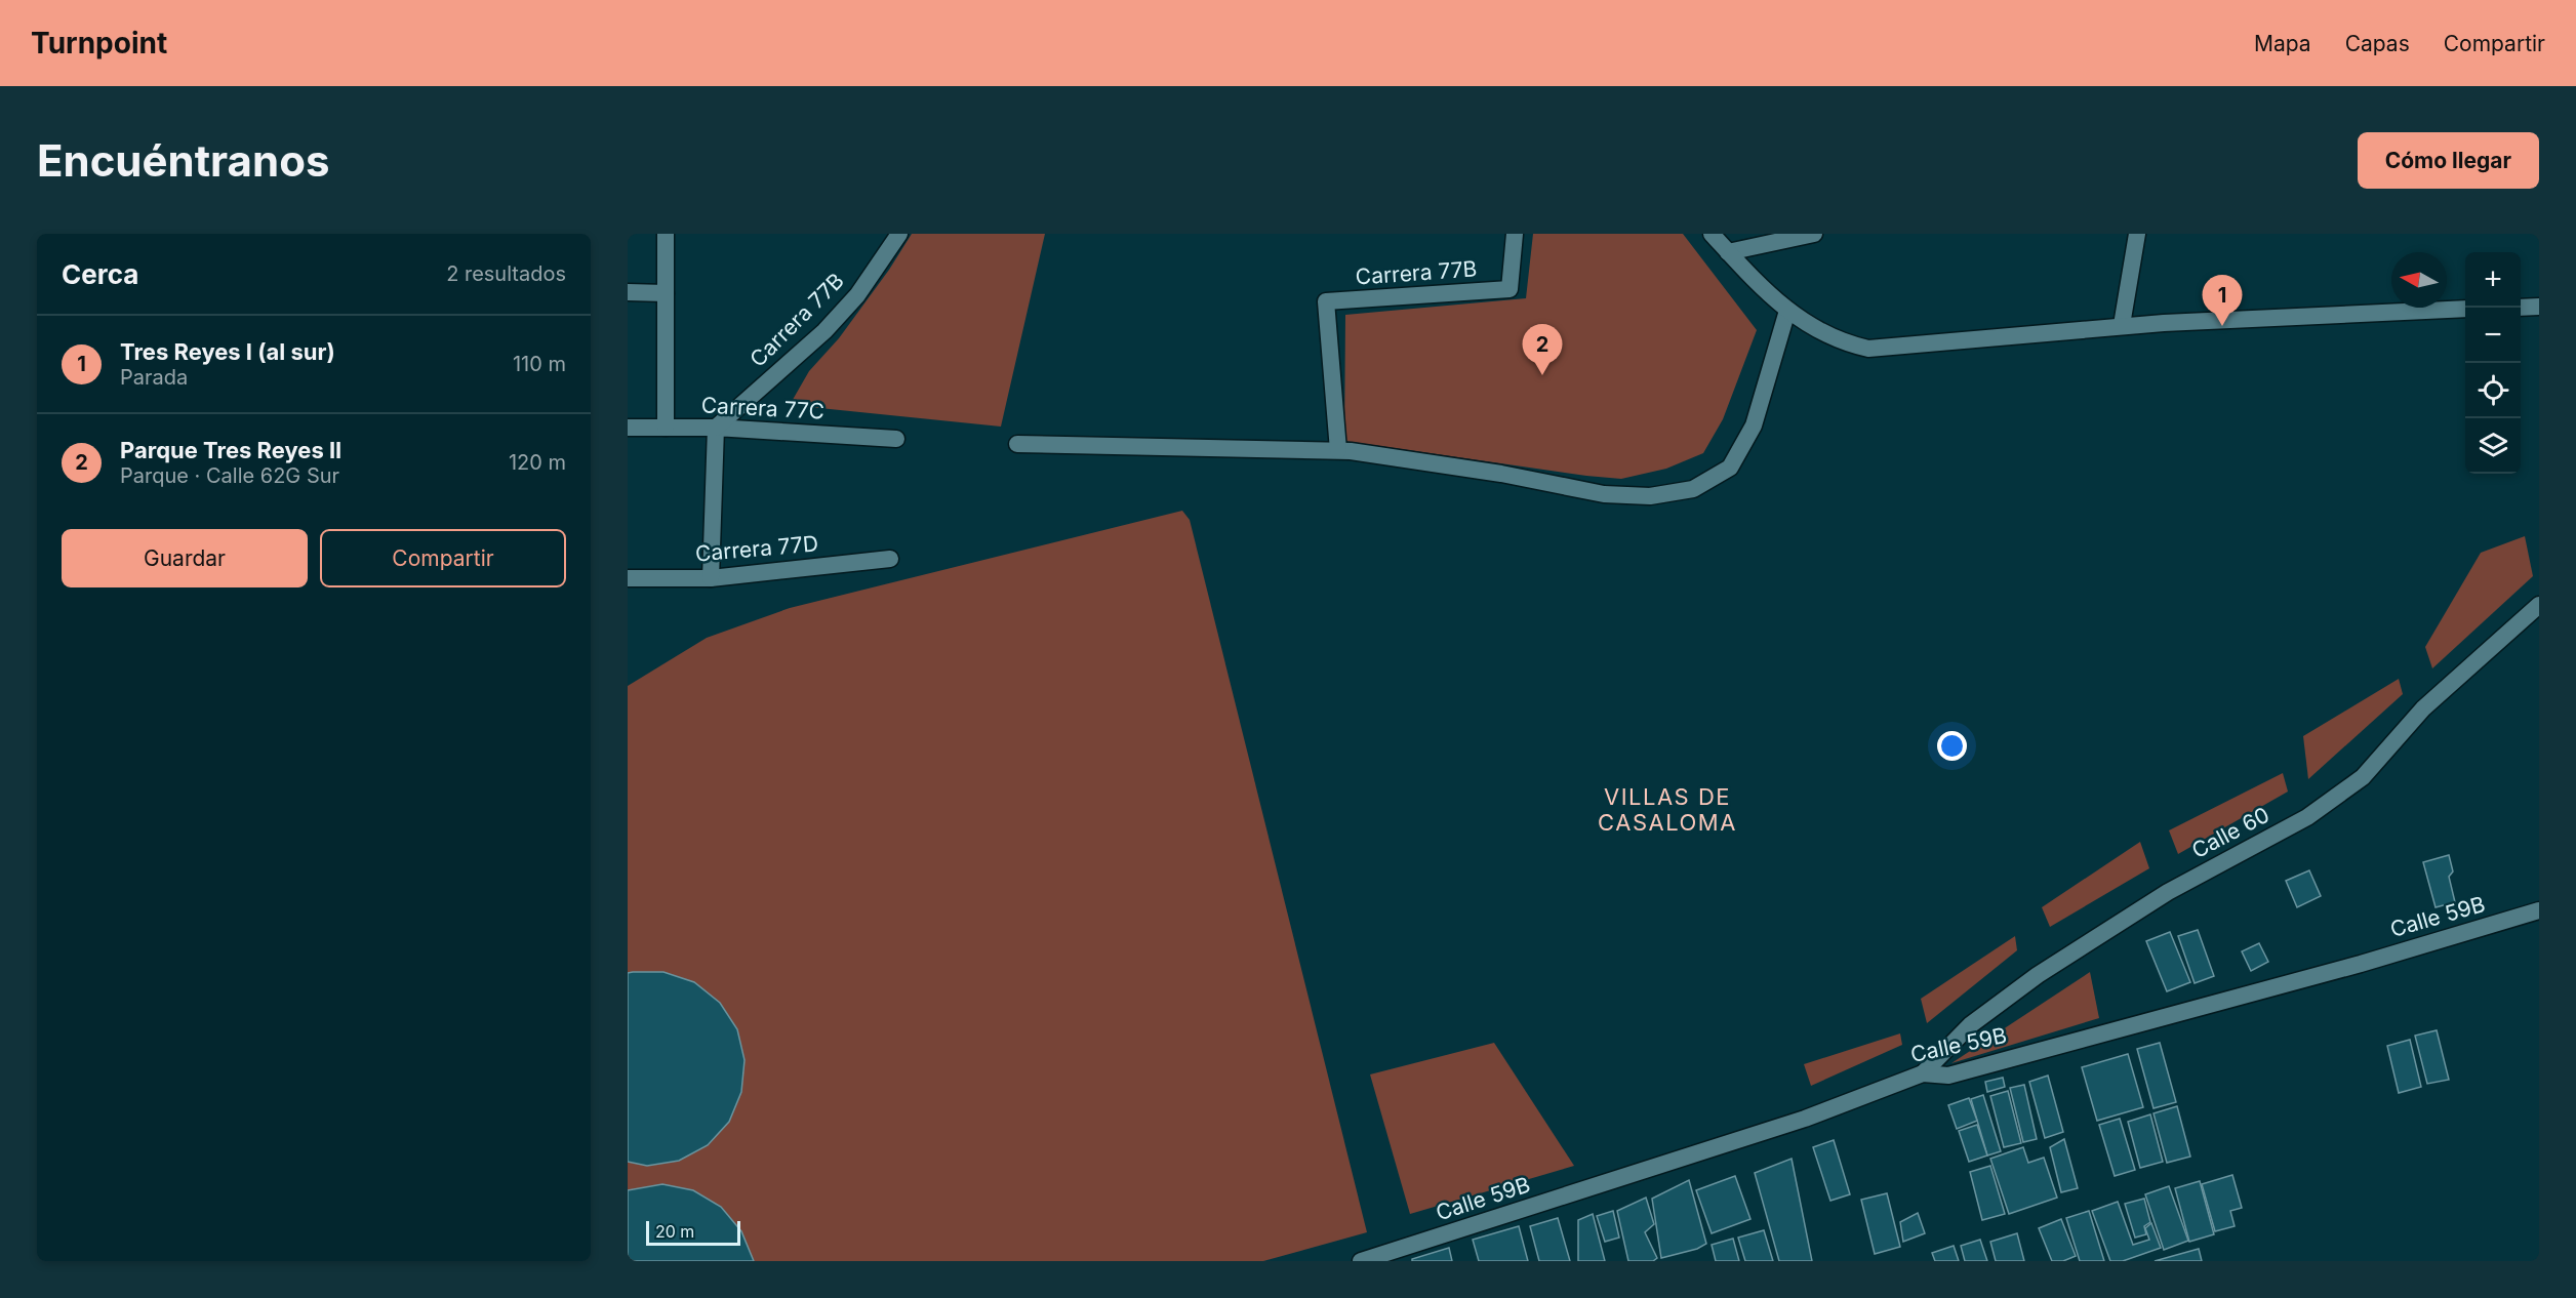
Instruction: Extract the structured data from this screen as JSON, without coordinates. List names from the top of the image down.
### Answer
{
  "streets": {
    "street": [
      "Carrera 77B",
      "Carrera 77C",
      "Carrera 77D",
      "Calle 60",
      "Calle 59B"
    ]
  },
  "crossings": [
    ["Carrera 77B", "Carrera 77C"],
    ["Calle 60", "Calle 59B"]
  ],
  "districts": ["VILLAS DE CASALOMA"],
  "scale_bar": "20 m",
  "north": "left",
  "page": {
    "header": "Turnpoint",
    "nav": ["Mapa", "Capas", "Compartir"],
    "buttons": [
      "Cómo llegar",
      ["Guardar", "Compartir"]
    ],
    "title": "Encuéntranos",
    "heading": ["Cerca", "2 resultados"],
    "map_buttons": ["+", "−"],
    "pins": ["1", "2"],
    "list": [
      {
        "mark": "1",
        "name": "Tres Reyes I (al sur)",
        "note": "Parada",
        "value": "110 m"
      },
      {
        "mark": "2",
        "name": "Parque Tres Reyes II",
        "note": "Parque · Calle 62G Sur",
        "value": "120 m"
      }
    ],
    "scale": "20 m"
  }
}
